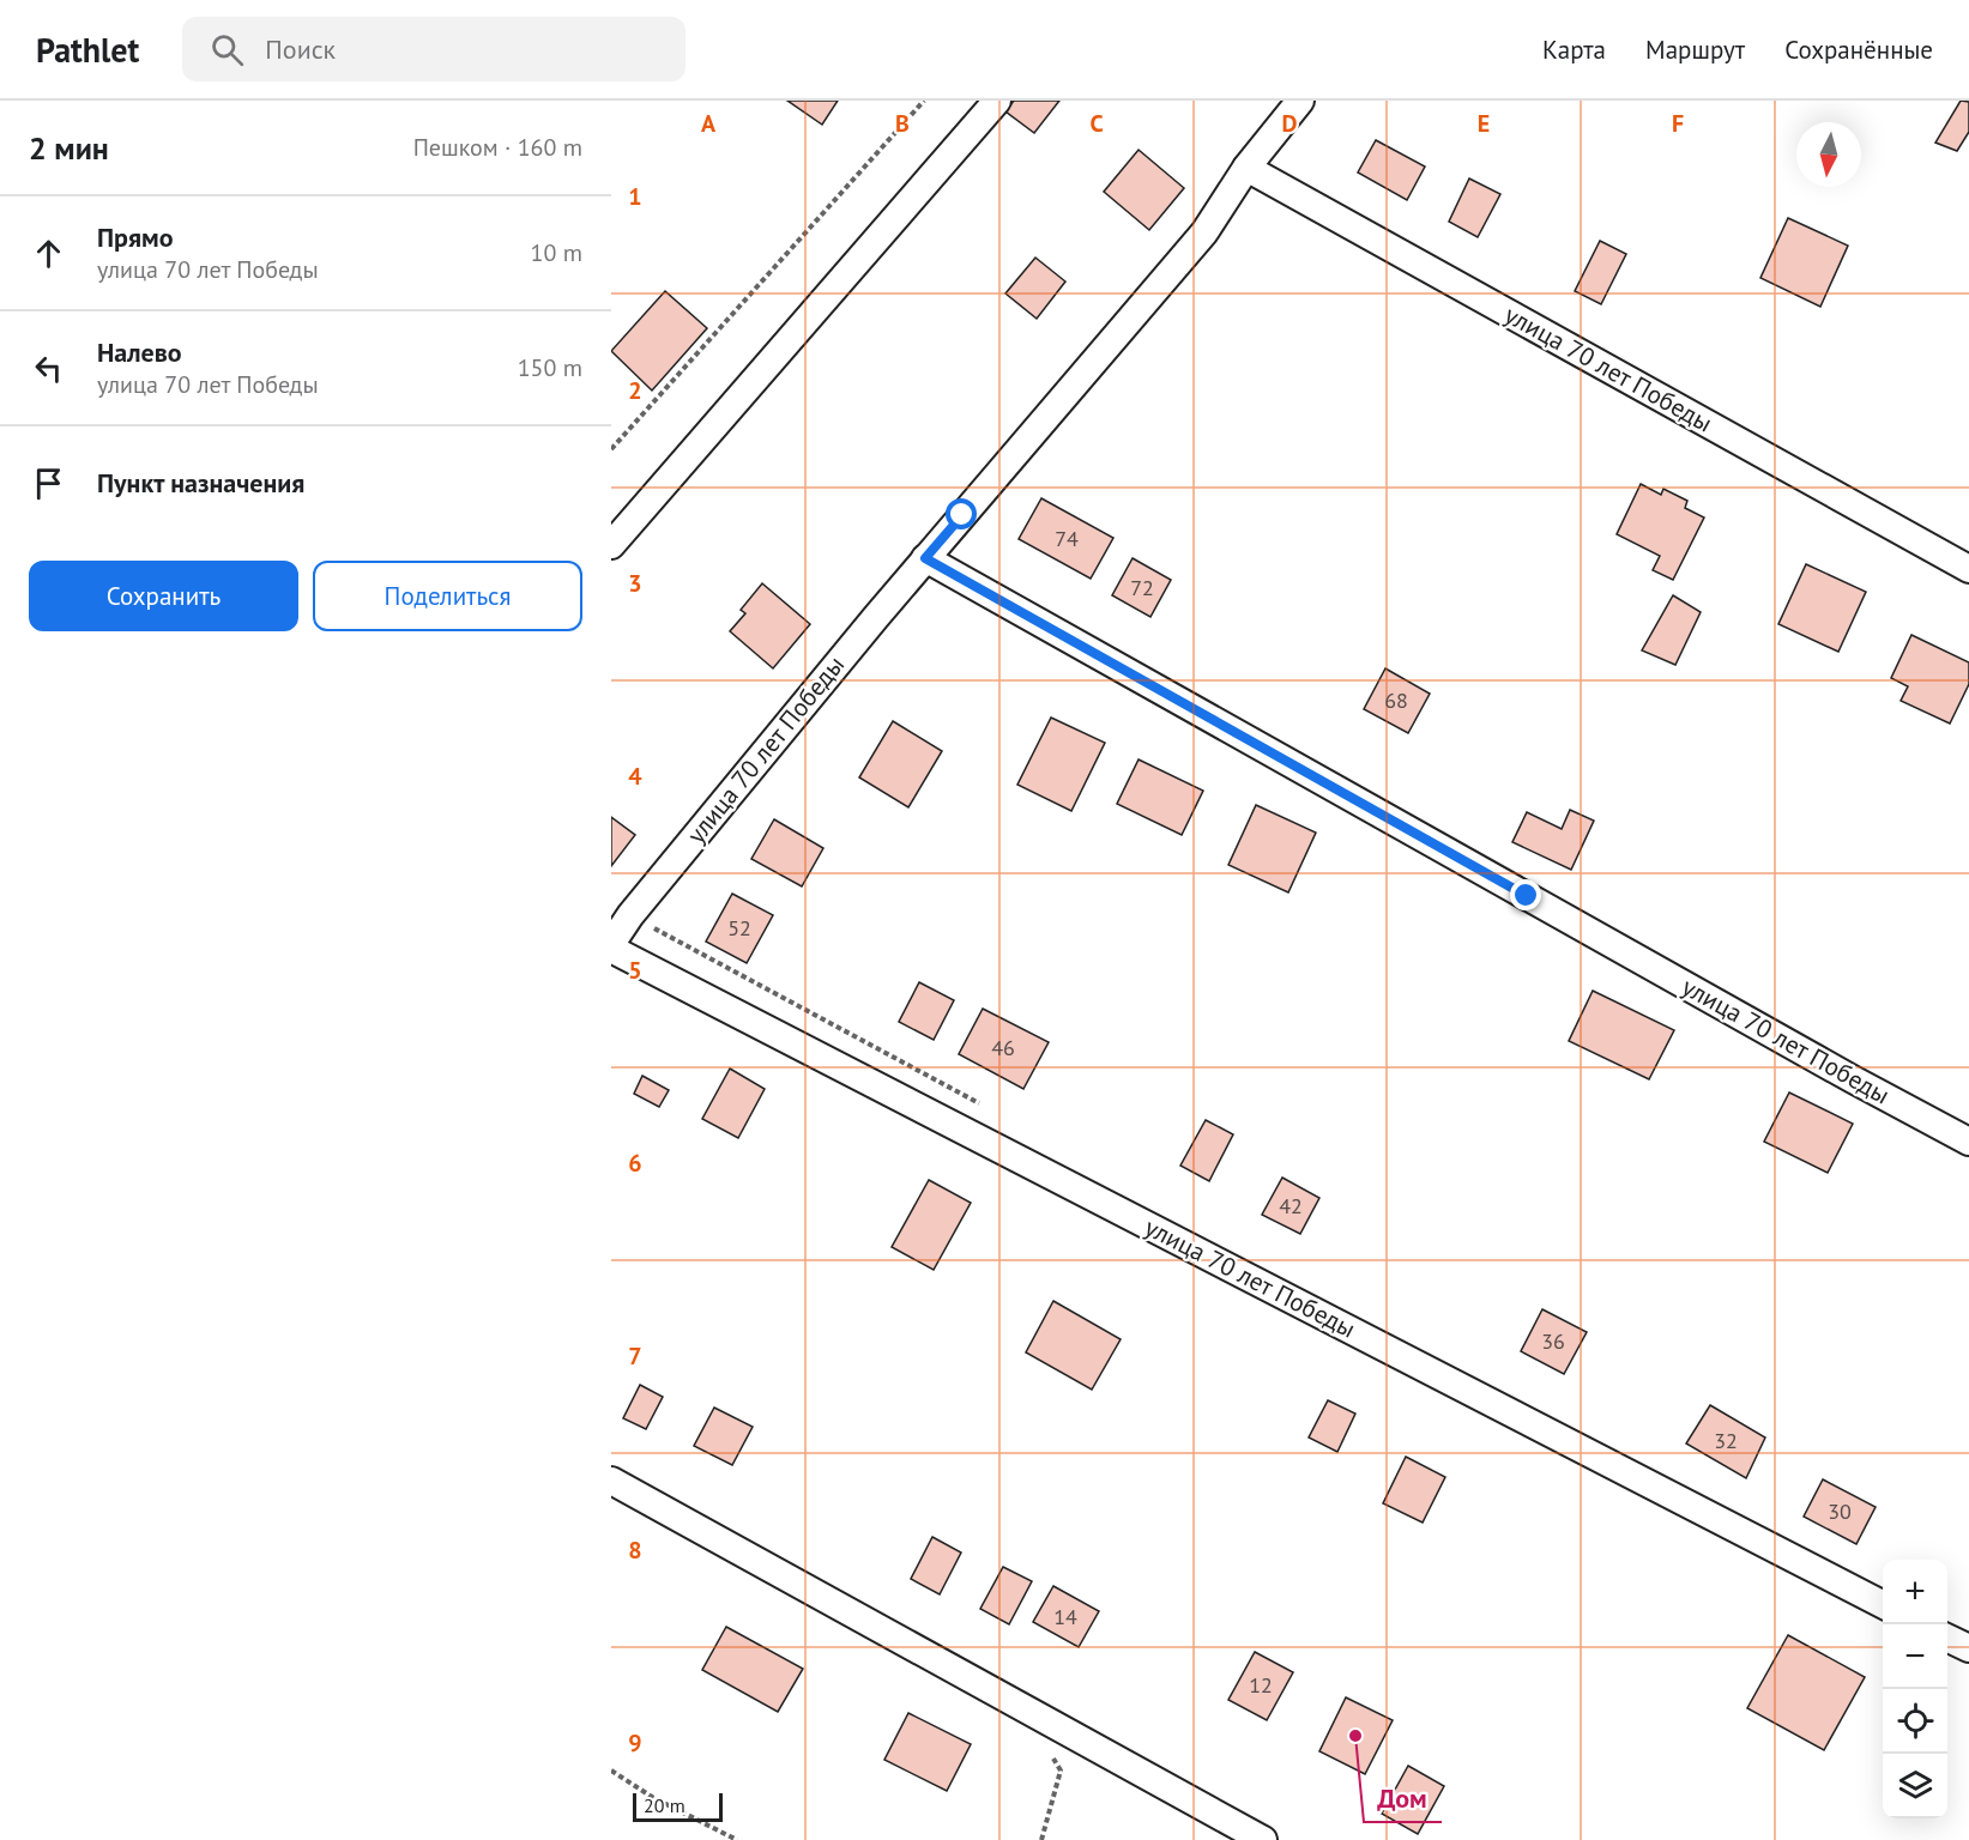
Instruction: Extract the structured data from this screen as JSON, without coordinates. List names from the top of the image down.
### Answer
{
  "streets": {
    "street": ["улица 70 лет Победы"]
  },
  "places": ["Дом"],
  "house_numbers": [
    "74",
    "72",
    "68",
    "52",
    "46",
    "42",
    "36",
    "32",
    "30",
    "14",
    "12"
  ],
  "scale_bar": "20 m",
  "north": "bottom",
  "page": {
    "header": "Pathlet",
    "search": "Поиск",
    "nav": ["Карта", "Маршрут", "Сохранённые"],
    "heading": ["2 мин", "Пешком · 160 m"],
    "list": [
      ["Прямо", "улица 70 лет Победы", "10 m"],
      ["Налево", "улица 70 лет Победы", "150 m"],
      "Пункт назначения"
    ],
    "buttons": ["Сохранить", "Поделиться"],
    "map_buttons": ["+", "−"],
    "scale": "20 m"
  },
  "grid": {
    "columns": [
      "A",
      "B",
      "C",
      "D",
      "E",
      "F"
    ],
    "rows": [
      "1",
      "2",
      "3",
      "4",
      "5",
      "6",
      "7",
      "8",
      "9"
    ]
  }
}
